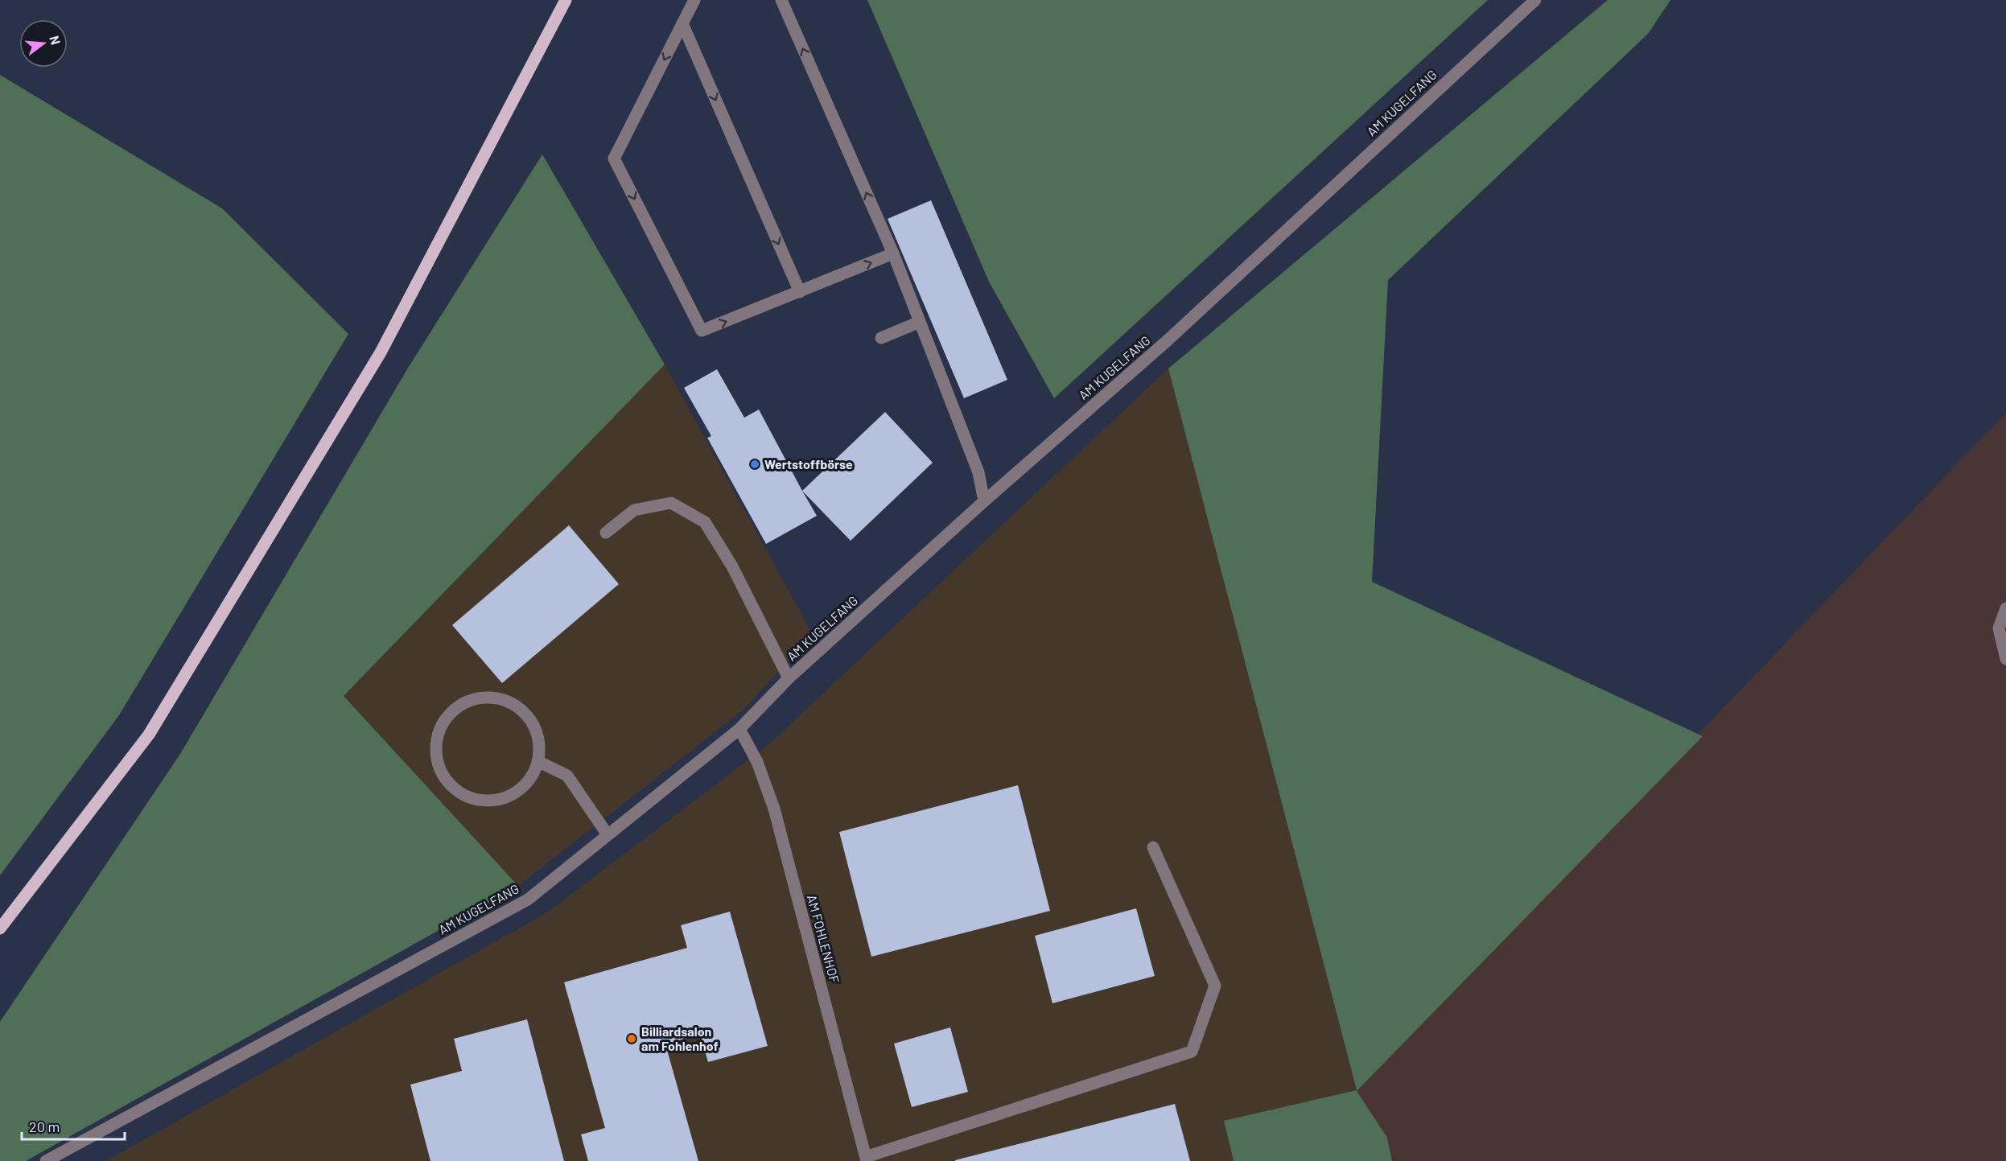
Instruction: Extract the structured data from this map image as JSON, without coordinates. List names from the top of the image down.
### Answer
{
  "streets": {
    "street": ["AM KUGELFANG", "AM FOHLENHOF"]
  },
  "crossings": [
    ["AM KUGELFANG", "AM FOHLENHOF"]
  ],
  "places": ["Wertstoffbörse", "Billiardsalon am Fohlenhof"],
  "scale_bar": "20 m",
  "north": "right"
}
